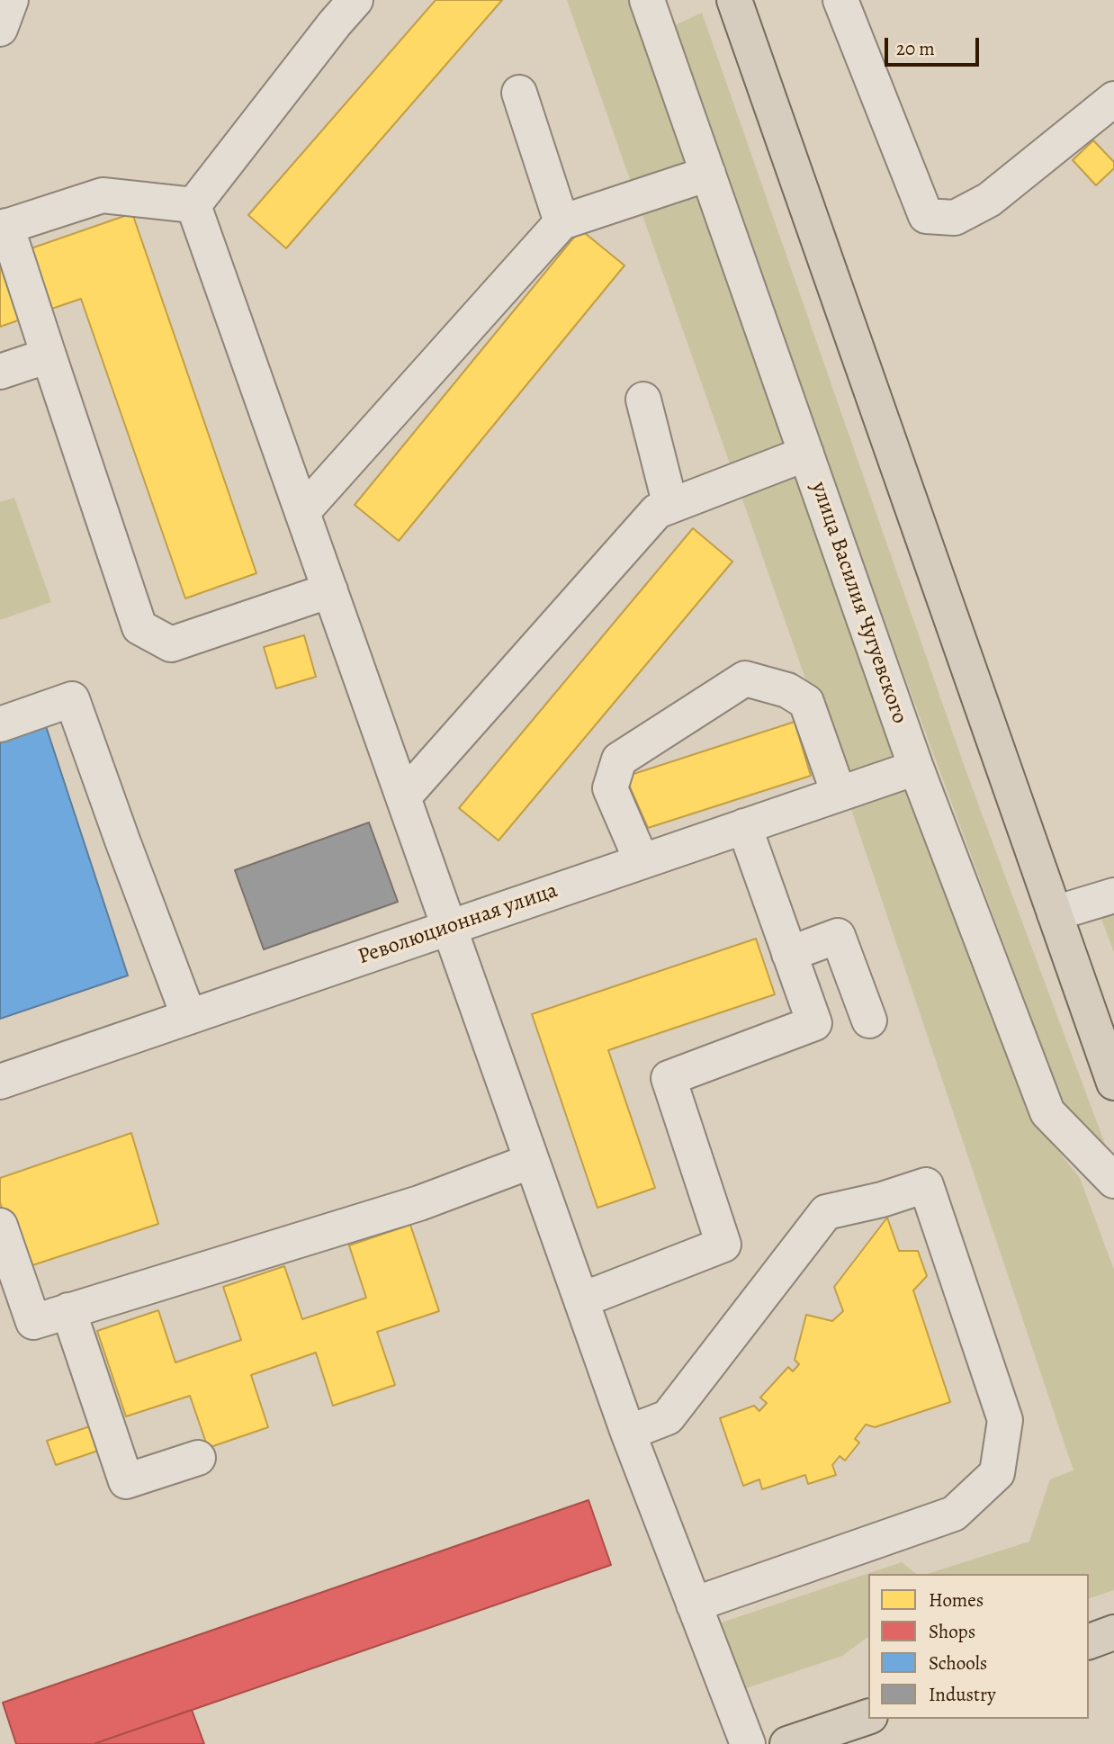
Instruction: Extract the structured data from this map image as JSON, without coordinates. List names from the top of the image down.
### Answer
{
  "streets": {
    "street": ["улица Василия Чугуевского", "Революционная улица"]
  },
  "crossings": [
    ["улица Василия Чугуевского", "Революционная улица"]
  ],
  "legend": [
    "Homes",
    "Shops",
    "Schools",
    "Industry"
  ],
  "scale_bar": "20 m"
}
